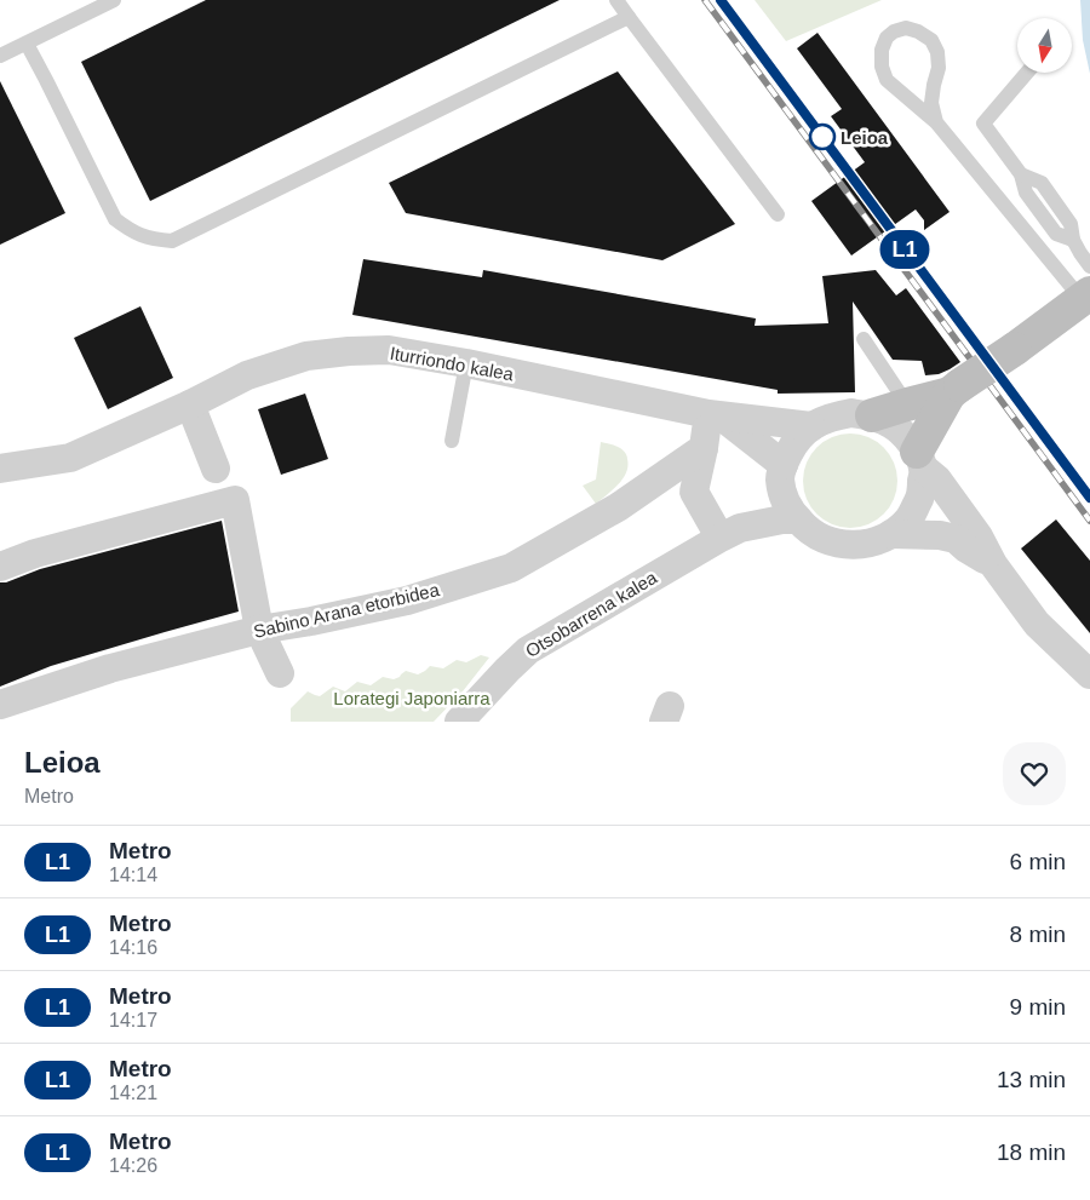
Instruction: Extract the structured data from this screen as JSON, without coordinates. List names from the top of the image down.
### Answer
{
  "streets": {
    "street": ["Iturriondo kalea", "Sabino Arana etorbidea", "Otsobarrena kalea"]
  },
  "crossings": [
    ["Iturriondo kalea", "Sabino Arana etorbidea"],
    ["Iturriondo kalea", "Otsobarrena kalea"]
  ],
  "parks": ["Lorategi Japoniarra"],
  "places": ["Leioa"],
  "lines": ["metro line L1"],
  "north": "bottom",
  "page": {
    "on_map": "L1",
    "heading": ["Leioa", "Metro"],
    "list": [
      {
        "mark": "L1",
        "name": "Metro",
        "note": "14:14",
        "value": "6 min"
      },
      {
        "mark": "L1",
        "name": "Metro",
        "note": "14:16",
        "value": "8 min"
      },
      {
        "mark": "L1",
        "name": "Metro",
        "note": "14:17",
        "value": "9 min"
      },
      {
        "mark": "L1",
        "name": "Metro",
        "note": "14:21",
        "value": "13 min"
      },
      {
        "mark": "L1",
        "name": "Metro",
        "note": "14:26",
        "value": "18 min"
      }
    ]
  }
}
